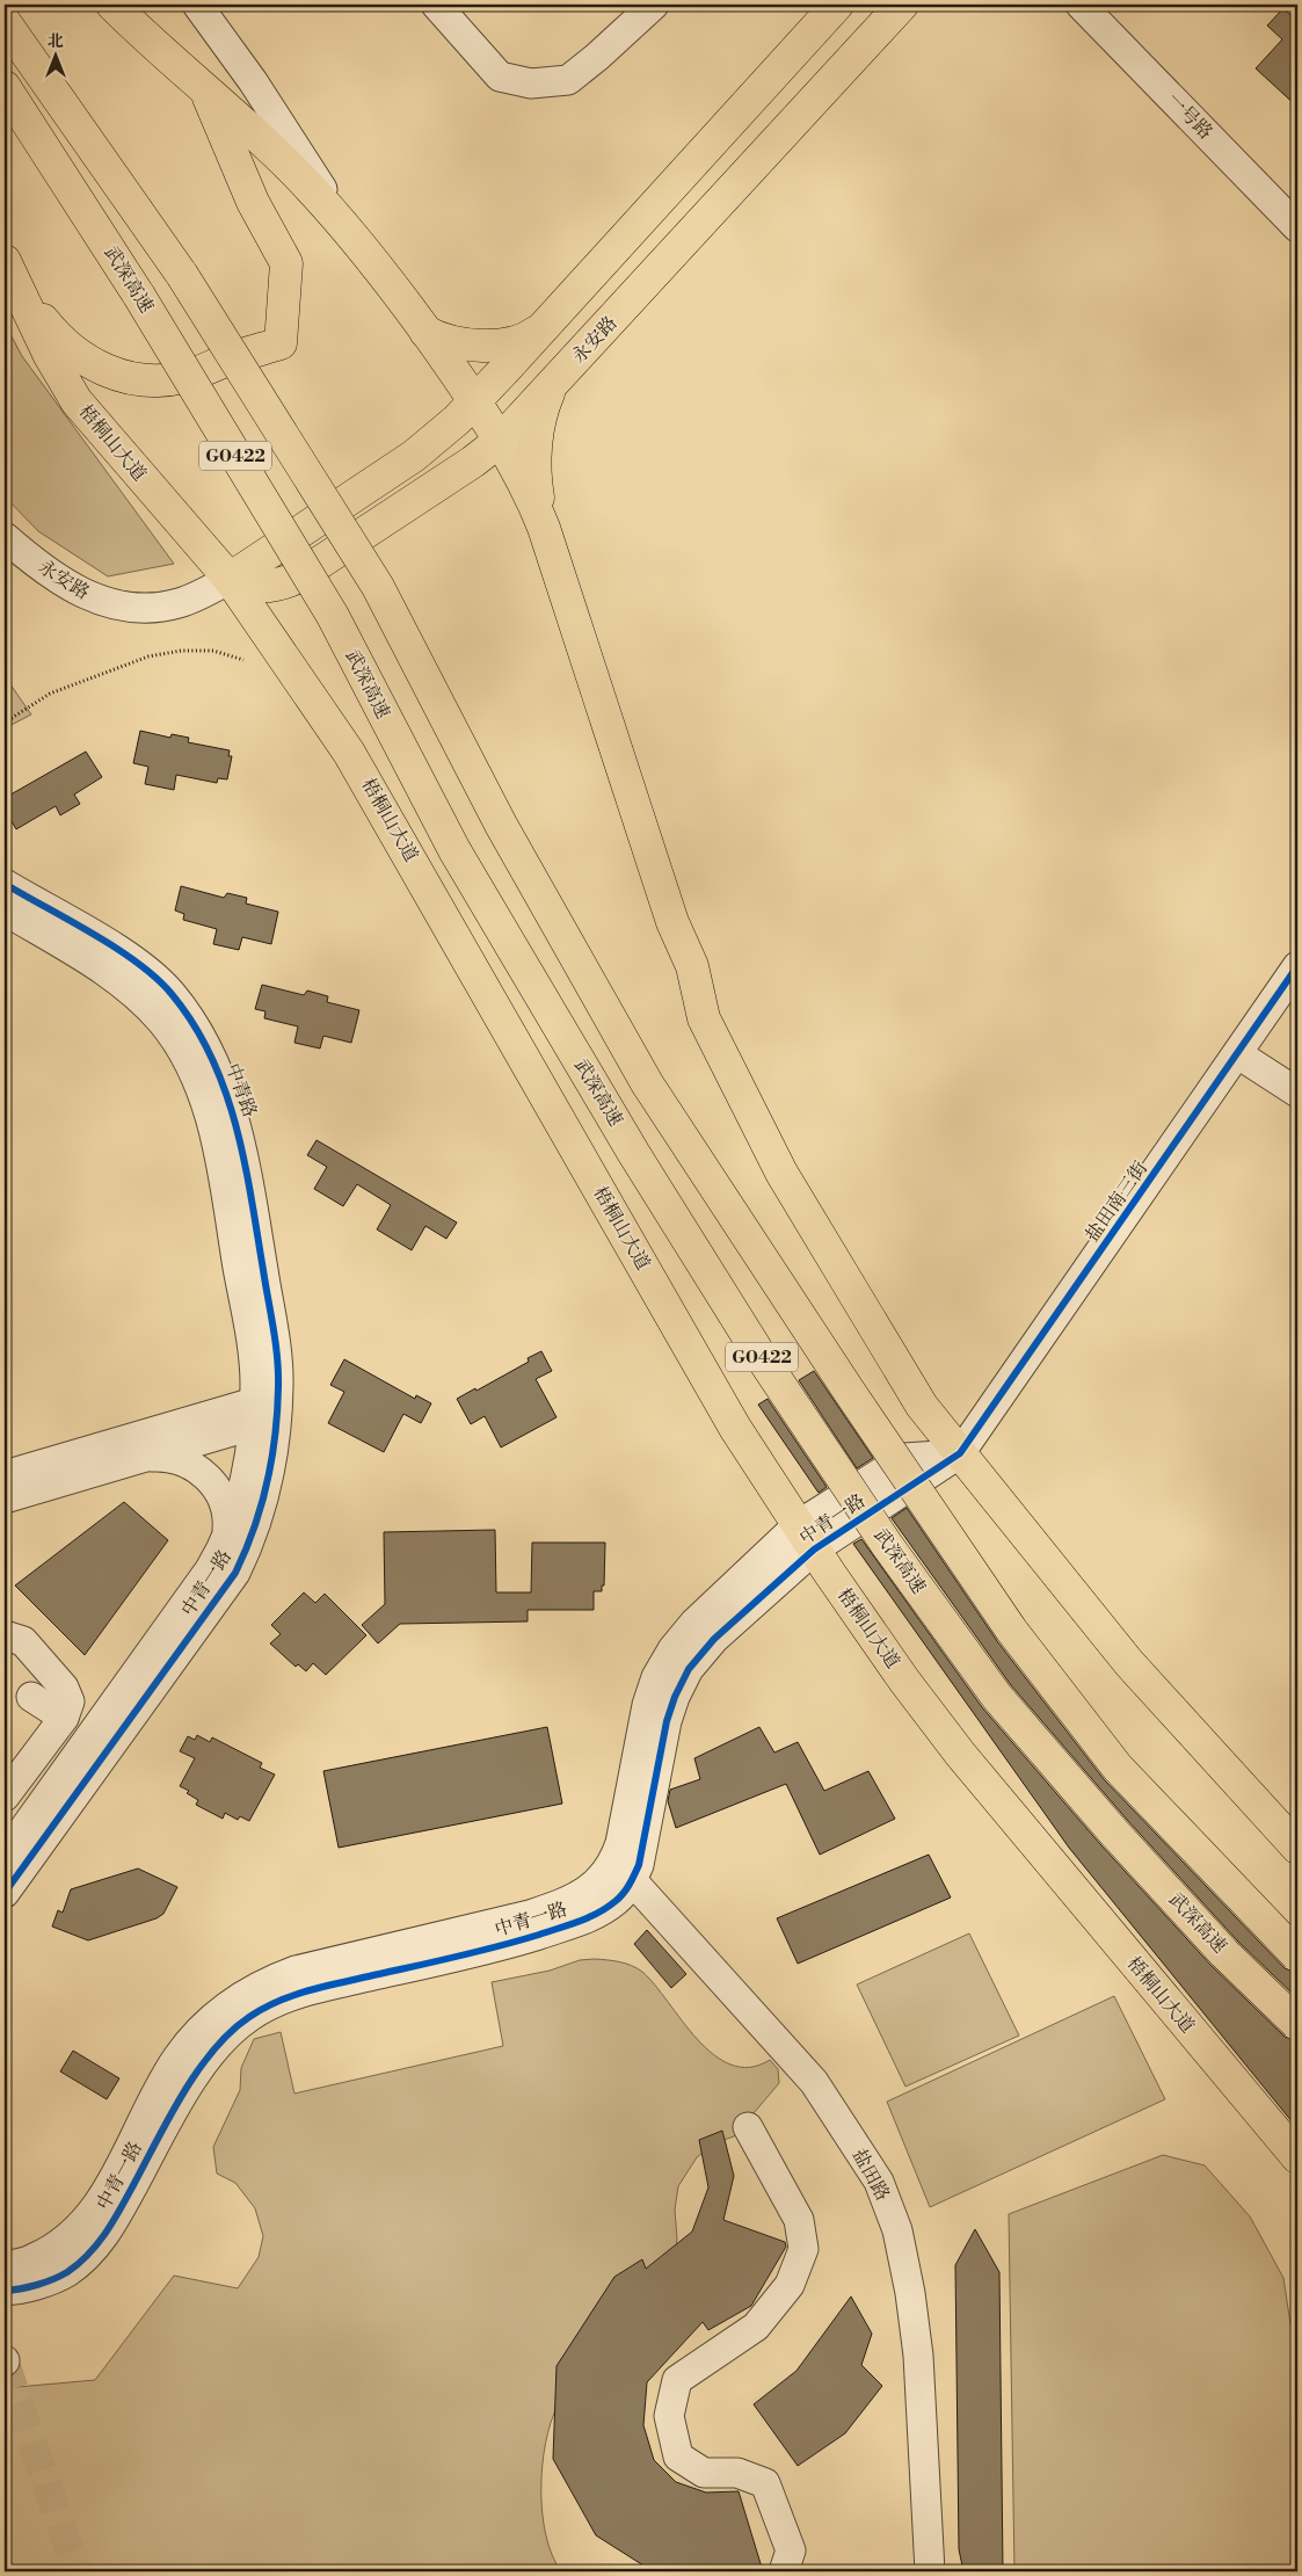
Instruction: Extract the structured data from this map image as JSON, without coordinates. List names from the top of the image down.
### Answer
{
  "streets": {
    "main road": [
      "武深高速",
      "永安路",
      "梧桐山大道",
      "G0422"
    ],
    "street": [
      "一号路",
      "中青路",
      "盐田南三街",
      "中青一路",
      "盐田路"
    ]
  },
  "crossings": [
    ["永安路", "梧桐山大道"],
    ["梧桐山大道", "中青一路"],
    ["中青路", "中青一路"],
    ["盐田南三街", "中青一路"],
    ["中青一路", "盐田路"]
  ],
  "north": "top"
}
